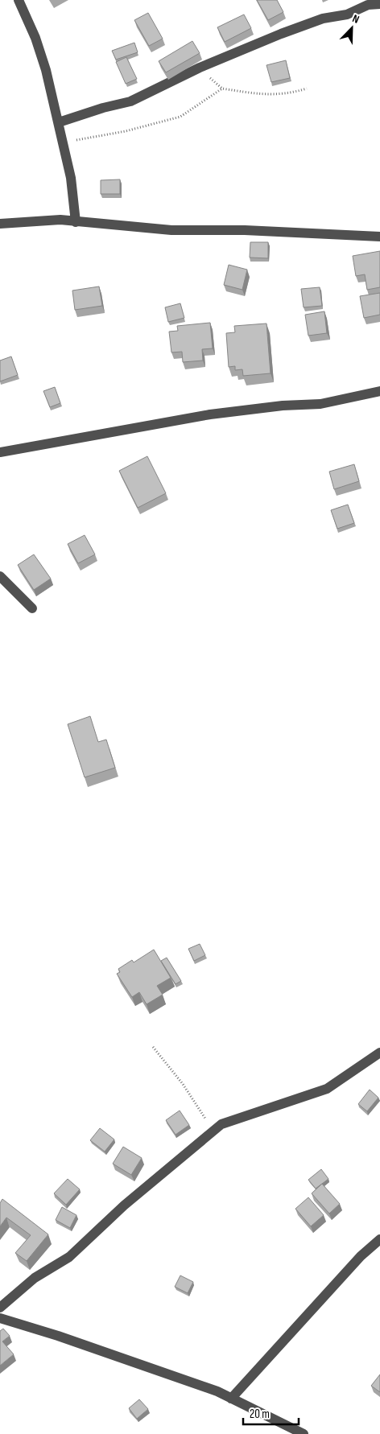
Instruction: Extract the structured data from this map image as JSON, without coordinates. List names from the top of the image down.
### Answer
{
  "scale_bar": "20 m",
  "north": "top right"
}
